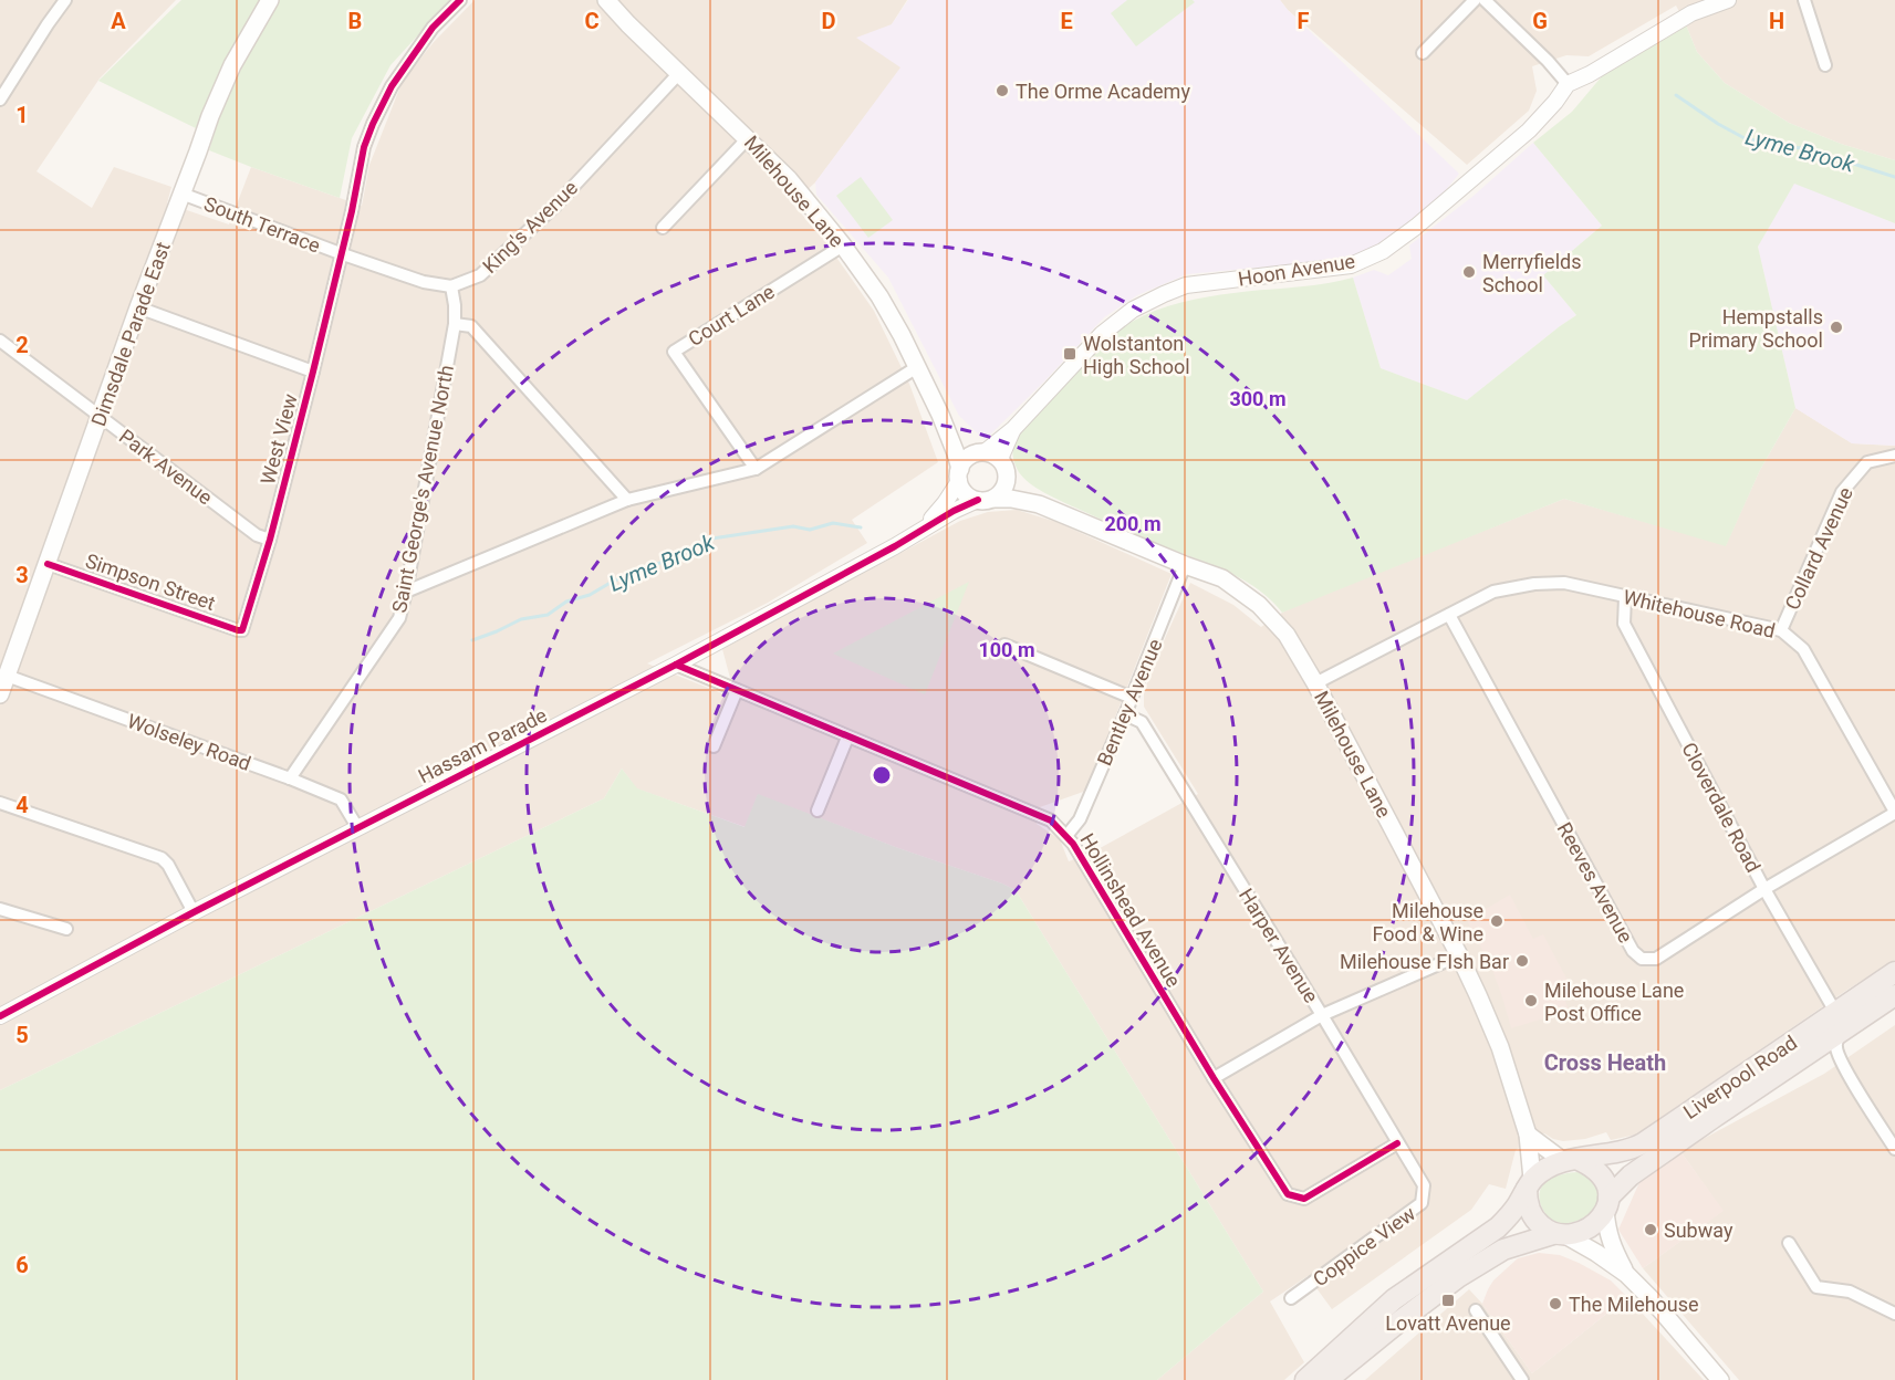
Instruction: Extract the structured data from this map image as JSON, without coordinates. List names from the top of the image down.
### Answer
{
  "streets": {
    "highway": ["Liverpool Road"],
    "main road": ["Milehouse Lane", "Dimsdale Parade East"],
    "street": [
      "South Terrace",
      "King's Avenue",
      "Hoon Avenue",
      "Court Lane",
      "West View",
      "Park Avenue",
      "Saint George's Avenue North",
      "Collard Avenue",
      "Simpson Street",
      "Whitehouse Road",
      "Bentley Avenue",
      "Wolseley Road",
      "Hassam Parade",
      "Cloverdale Road",
      "Reeves Avenue",
      "Hollinshead Avenue",
      "Harper Avenue",
      "Coppice View"
    ]
  },
  "crossings": [
    ["Milehouse Lane", "King's Avenue"],
    ["Milehouse Lane", "Hoon Avenue"],
    ["Milehouse Lane", "Court Lane"],
    ["Milehouse Lane", "Whitehouse Road"],
    ["Milehouse Lane", "Bentley Avenue"],
    ["Milehouse Lane", "Hassam Parade"],
    ["Milehouse Lane", "Liverpool Road"],
    ["South Terrace", "Dimsdale Parade East"],
    ["South Terrace", "West View"],
    ["King's Avenue", "Saint George's Avenue North"],
    ["Hoon Avenue", "Hassam Parade"],
    ["Dimsdale Parade East", "Park Avenue"],
    ["Dimsdale Parade East", "Simpson Street"],
    ["Dimsdale Parade East", "Wolseley Road"],
    ["West View", "Park Avenue"],
    ["West View", "Simpson Street"],
    ["Saint George's Avenue North", "Wolseley Road"],
    ["Collard Avenue", "Whitehouse Road"],
    ["Whitehouse Road", "Cloverdale Road"],
    ["Whitehouse Road", "Reeves Avenue"],
    ["Bentley Avenue", "Hollinshead Avenue"],
    ["Bentley Avenue", "Harper Avenue"],
    ["Wolseley Road", "Hassam Parade"],
    ["Hassam Parade", "Hollinshead Avenue"],
    ["Cloverdale Road", "Reeves Avenue"],
    ["Cloverdale Road", "Liverpool Road"],
    ["Hollinshead Avenue", "Harper Avenue"],
    ["Harper Avenue", "Coppice View"]
  ],
  "districts": ["Cross Heath"],
  "water": ["Lyme Brook"],
  "places": {
    "other": [
      "The Orme Academy",
      "Merryfields School",
      "Hempstalls Primary School",
      "Milehouse Food & Wine",
      "Milehouse FIsh Bar",
      "Milehouse Lane Post Office",
      "Subway",
      "The Milehouse"
    ],
    "transit": ["Wolstanton High School", "Lovatt Avenue"]
  },
  "grid": {
    "columns": [
      "A",
      "B",
      "C",
      "D",
      "E",
      "F",
      "G",
      "H"
    ],
    "rows": [
      "1",
      "2",
      "3",
      "4",
      "5",
      "6"
    ]
  },
  "rings": ["300 m", "200 m", "100 m"]
}
